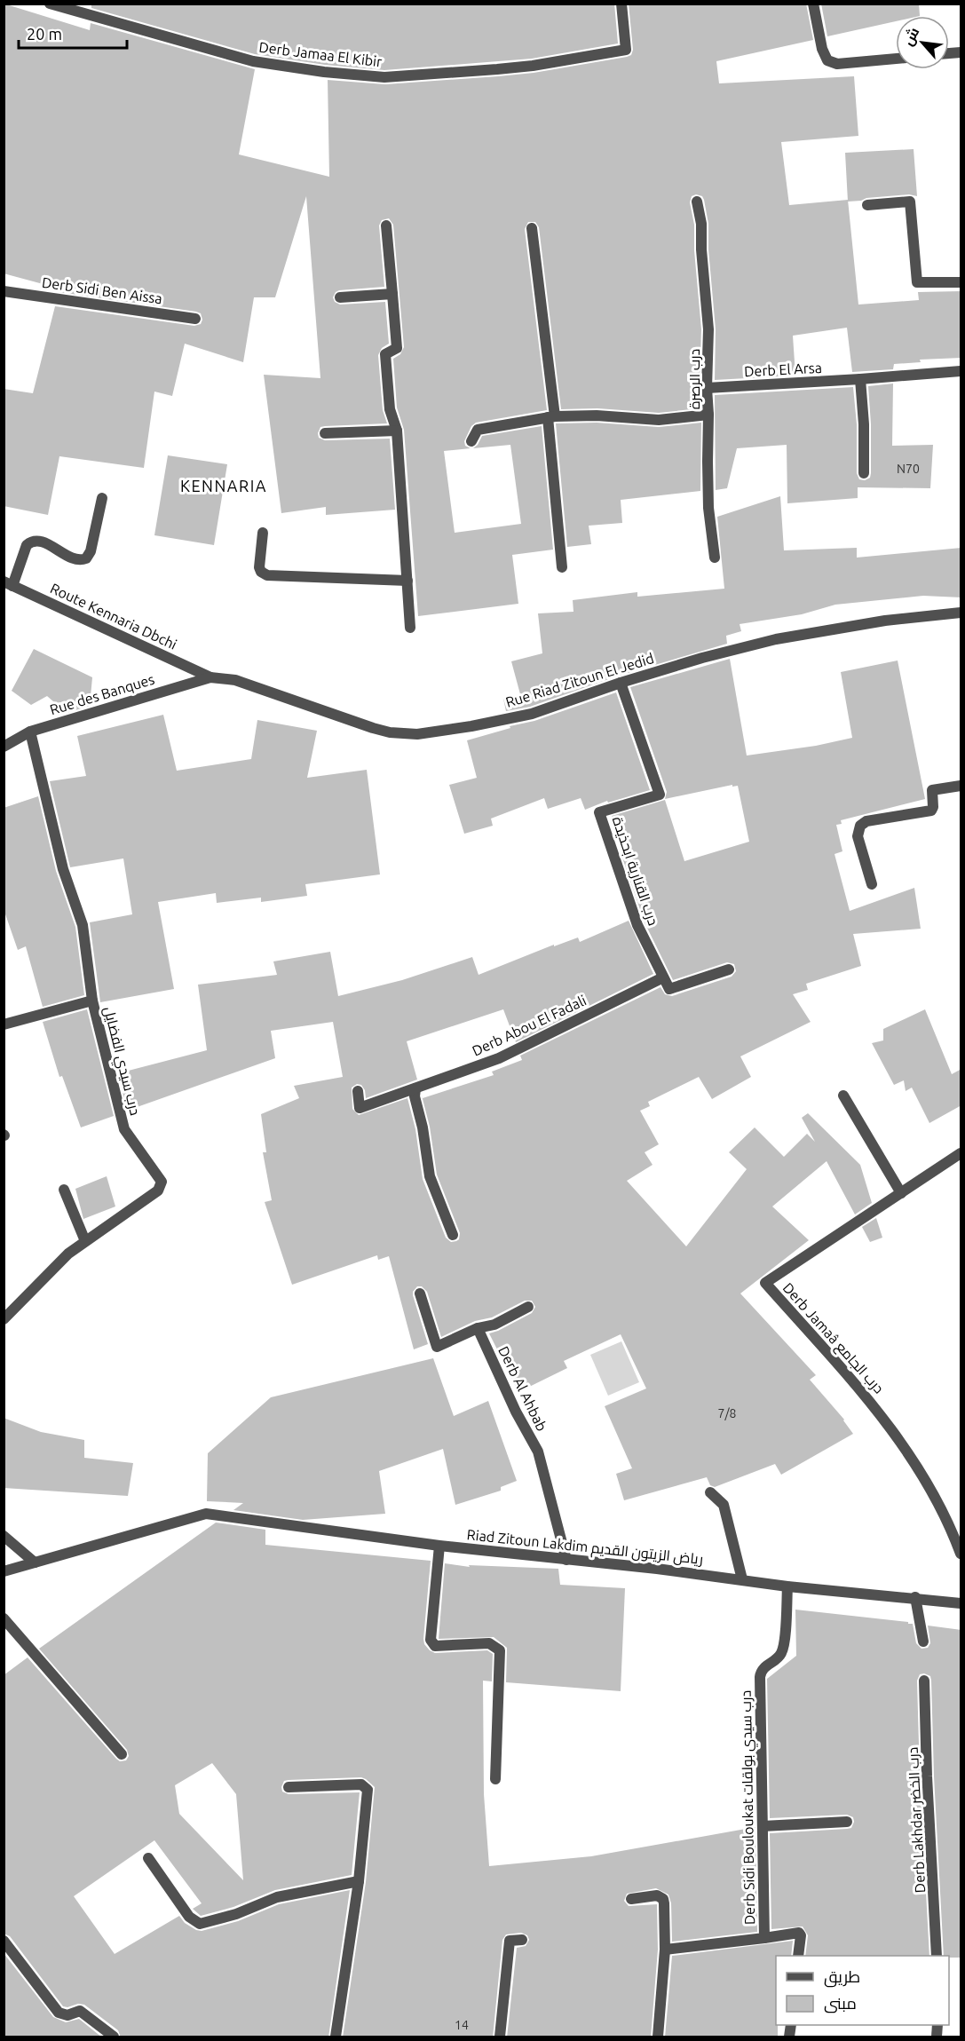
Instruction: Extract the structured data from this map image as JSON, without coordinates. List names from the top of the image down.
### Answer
{
  "streets": {
    "street": [
      "Derb Jamaa El Kibir",
      "Derb Sidi Ben Aissa",
      "Derb El Arsa",
      "درب الرصرة",
      "Route Kennaria Dbchi",
      "Rue Riad Zitoun El Jedid",
      "Rue des Banques",
      "درب القنارية ابحذيدة",
      "Derb Abou El Fadali",
      "درب سيدي الفضايل",
      "Derb Jamaâ درب الجامع",
      "Derb Al Ahbab",
      "Riad Zitoun Lakdim رياض الزيتون القديم",
      "Derb Sidi Bouloukat درب سيدي بولقات",
      "Derb Lakhdar درب الخضر"
    ]
  },
  "crossings": [
    ["Derb El Arsa", "درب الرصرة"],
    ["Route Kennaria Dbchi", "Rue Riad Zitoun El Jedid"],
    ["Route Kennaria Dbchi", "Rue des Banques"],
    ["Rue Riad Zitoun El Jedid", "Rue des Banques"],
    ["Rue Riad Zitoun El Jedid", "درب القنارية ابحذيدة"],
    ["Rue des Banques", "درب سيدي الفضايل"],
    ["درب القنارية ابحذيدة", "Derb Abou El Fadali"],
    ["Derb Al Ahbab", "Riad Zitoun Lakdim رياض الزيتون القديم"],
    ["Riad Zitoun Lakdim رياض الزيتون القديم", "Derb Sidi Bouloukat درب سيدي بولقات"]
  ],
  "districts": ["KENNARIA"],
  "house_numbers": ["N70", "7/8", "14"],
  "legend": ["طريق", "مبنى"],
  "scale_bar": "20 m",
  "north": "top left"
}
